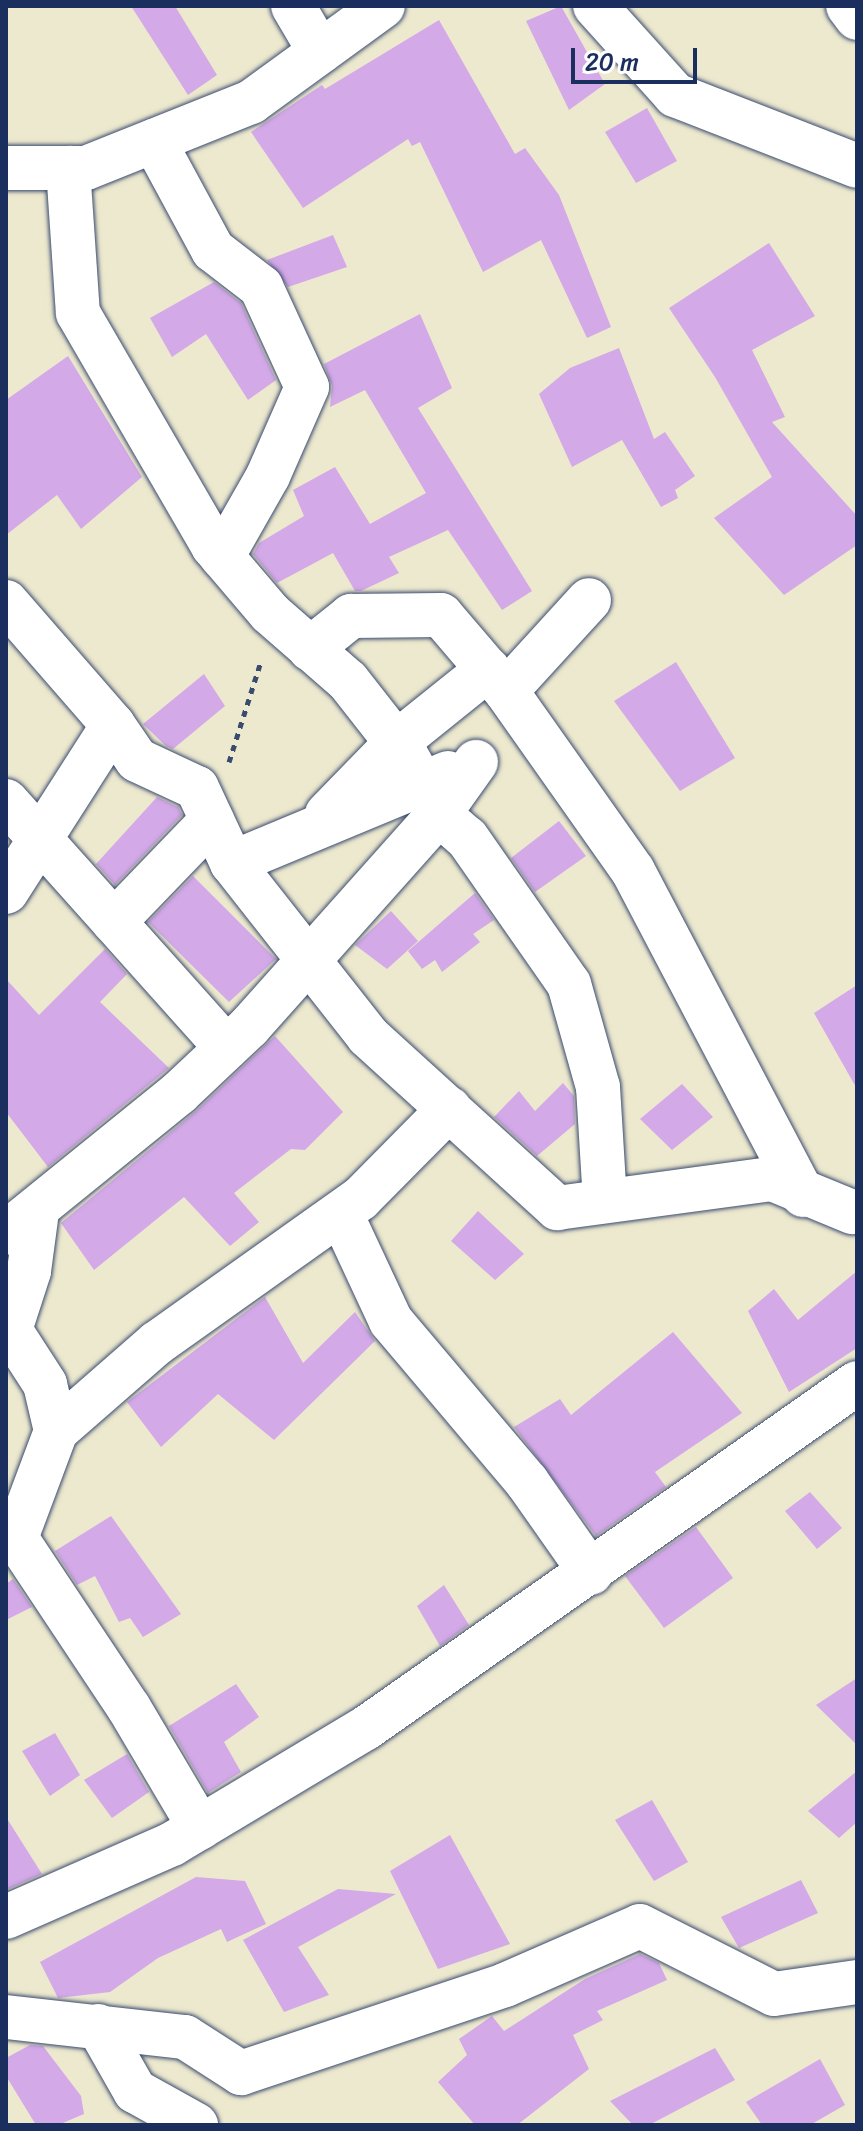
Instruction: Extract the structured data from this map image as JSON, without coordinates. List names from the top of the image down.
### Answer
{
  "scale_bar": "20 m"
}
